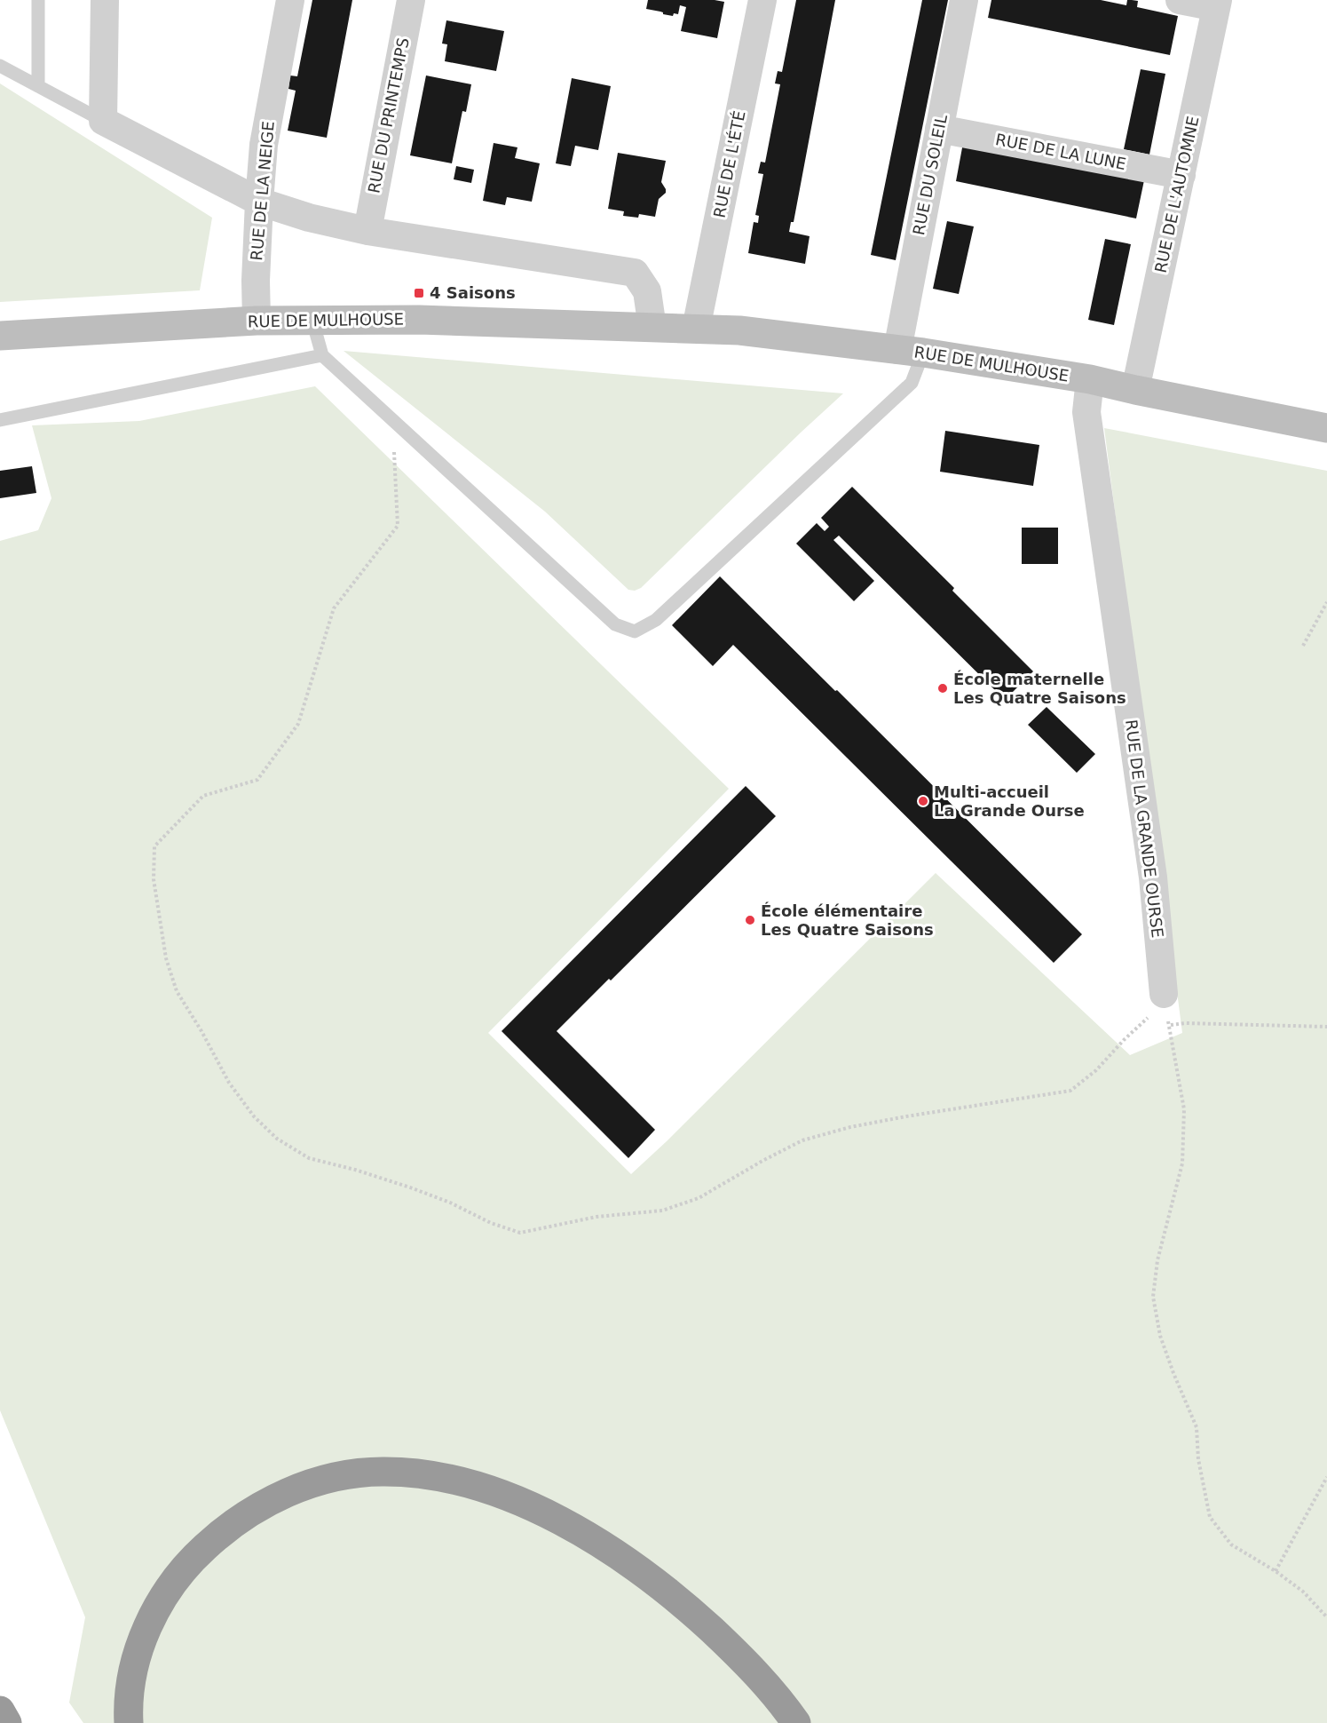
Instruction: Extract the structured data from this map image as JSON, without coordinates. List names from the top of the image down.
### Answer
{
  "streets": {
    "main road": ["RUE DE MULHOUSE"],
    "street": [
      "RUE DU PRINTEMPS",
      "RUE DE LA LUNE",
      "RUE DE L'ÉTÉ",
      "RUE DU SOLEIL",
      "RUE DE LA NEIGE",
      "RUE DE L'AUTOMNE",
      "RUE DE LA GRANDE OURSE"
    ]
  },
  "crossings": [
    ["RUE DE LA LUNE", "RUE DU SOLEIL"],
    ["RUE DE LA LUNE", "RUE DE L'AUTOMNE"],
    ["RUE DE L'ÉTÉ", "RUE DE MULHOUSE"],
    ["RUE DU SOLEIL", "RUE DE MULHOUSE"],
    ["RUE DE LA NEIGE", "RUE DE MULHOUSE"],
    ["RUE DE L'AUTOMNE", "RUE DE MULHOUSE"],
    ["RUE DE MULHOUSE", "RUE DE LA GRANDE OURSE"]
  ],
  "places": {
    "transit": ["4 Saisons"],
    "other": ["École maternelle Les Quatre Saisons", "Multi-accueil La Grande Ourse", "École élémentaire Les Quatre Saisons"]
  }
}
